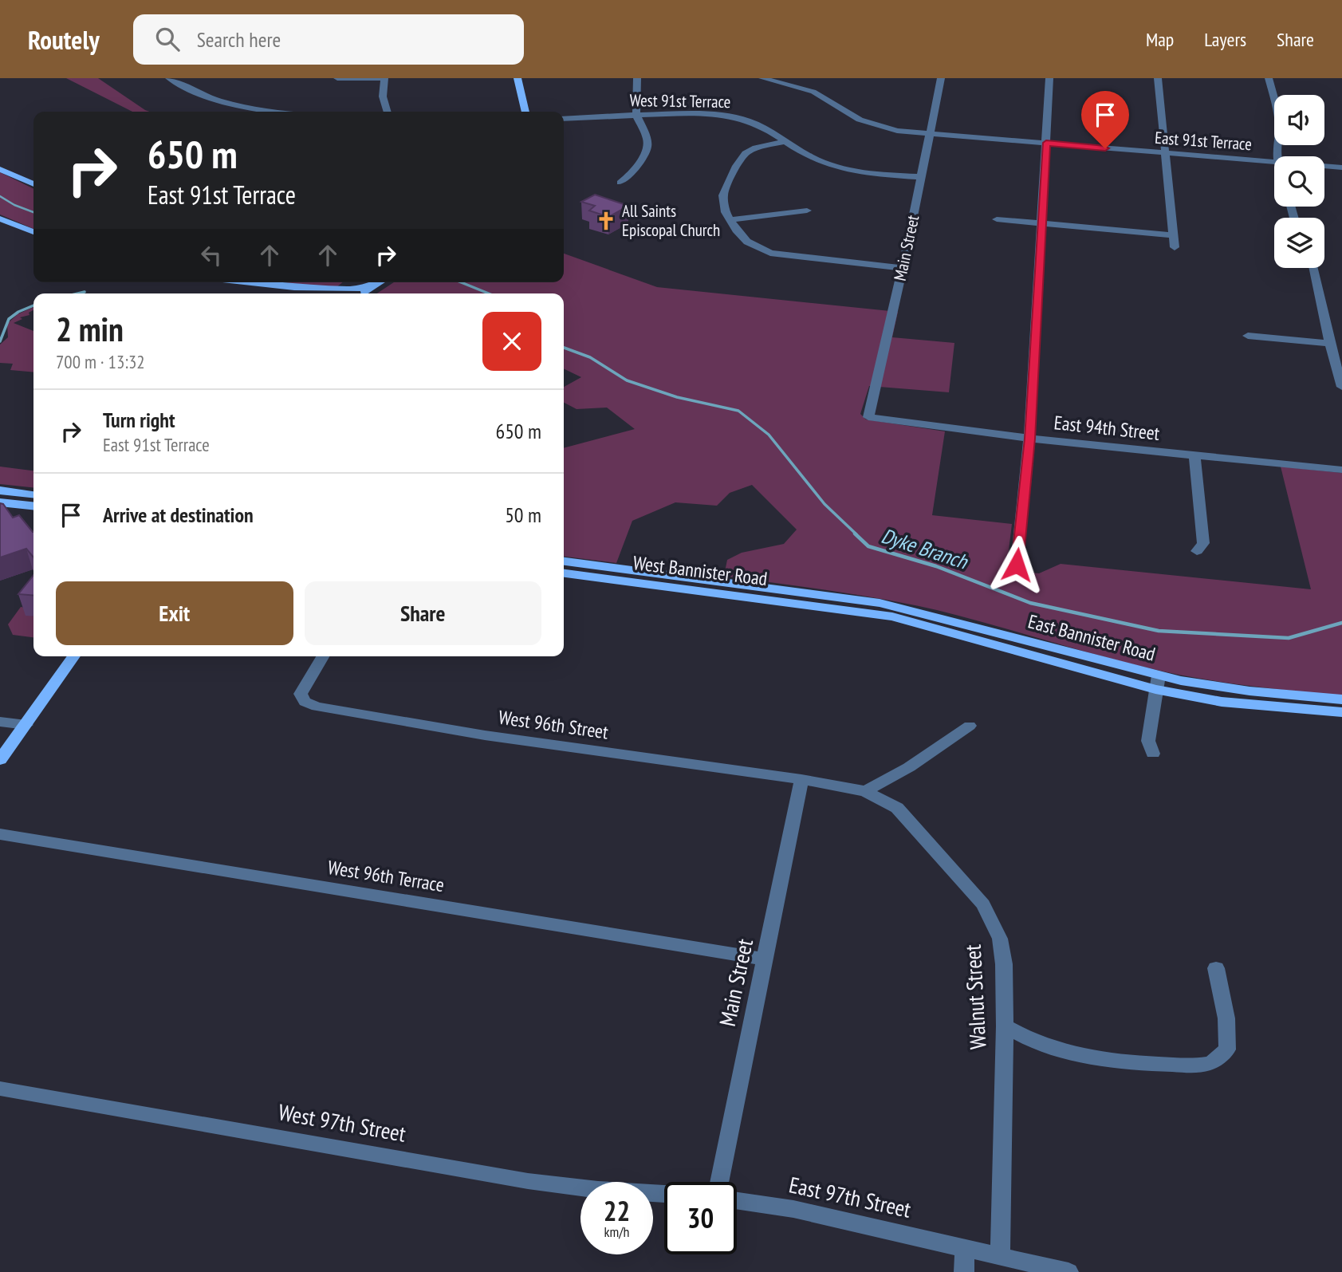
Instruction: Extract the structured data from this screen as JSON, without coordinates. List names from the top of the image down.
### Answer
{
  "streets": {
    "main road": ["West Bannister Road", "East Bannister Road"],
    "street": [
      "West 91st Terrace",
      "East 91st Terrace",
      "Main Street",
      "East 94th Street",
      "West 96th Street",
      "West 96th Terrace",
      "Walnut Street",
      "West 97th Street",
      "East 97th Street"
    ]
  },
  "crossings": [
    ["West 91st Terrace", "Main Street"],
    ["East 91st Terrace", "Main Street"],
    ["Main Street", "East 94th Street"],
    ["Main Street", "West 96th Street"],
    ["Main Street", "West 96th Terrace"],
    ["West Bannister Road", "East Bannister Road"],
    ["West 96th Street", "Walnut Street"],
    ["Walnut Street", "East 97th Street"]
  ],
  "water": ["Dyke Branch"],
  "places": {
    "church": ["All Saints Episcopal Church"]
  },
  "page": {
    "header": "Routely",
    "search": "Search here",
    "nav": ["Map", "Layers", "Share"],
    "turn": ["650 m", "East 91st Terrace"],
    "heading": ["2 min", "700 m · 13:32"],
    "list": [
      {
        "name": "Turn right",
        "note": "East 91st Terrace",
        "value": "650 m"
      },
      {
        "name": "Arrive at destination",
        "value": "50 m"
      }
    ],
    "buttons": ["Exit", "Share"],
    "speed": "22 km/h",
    "limit": "30"
  }
}
